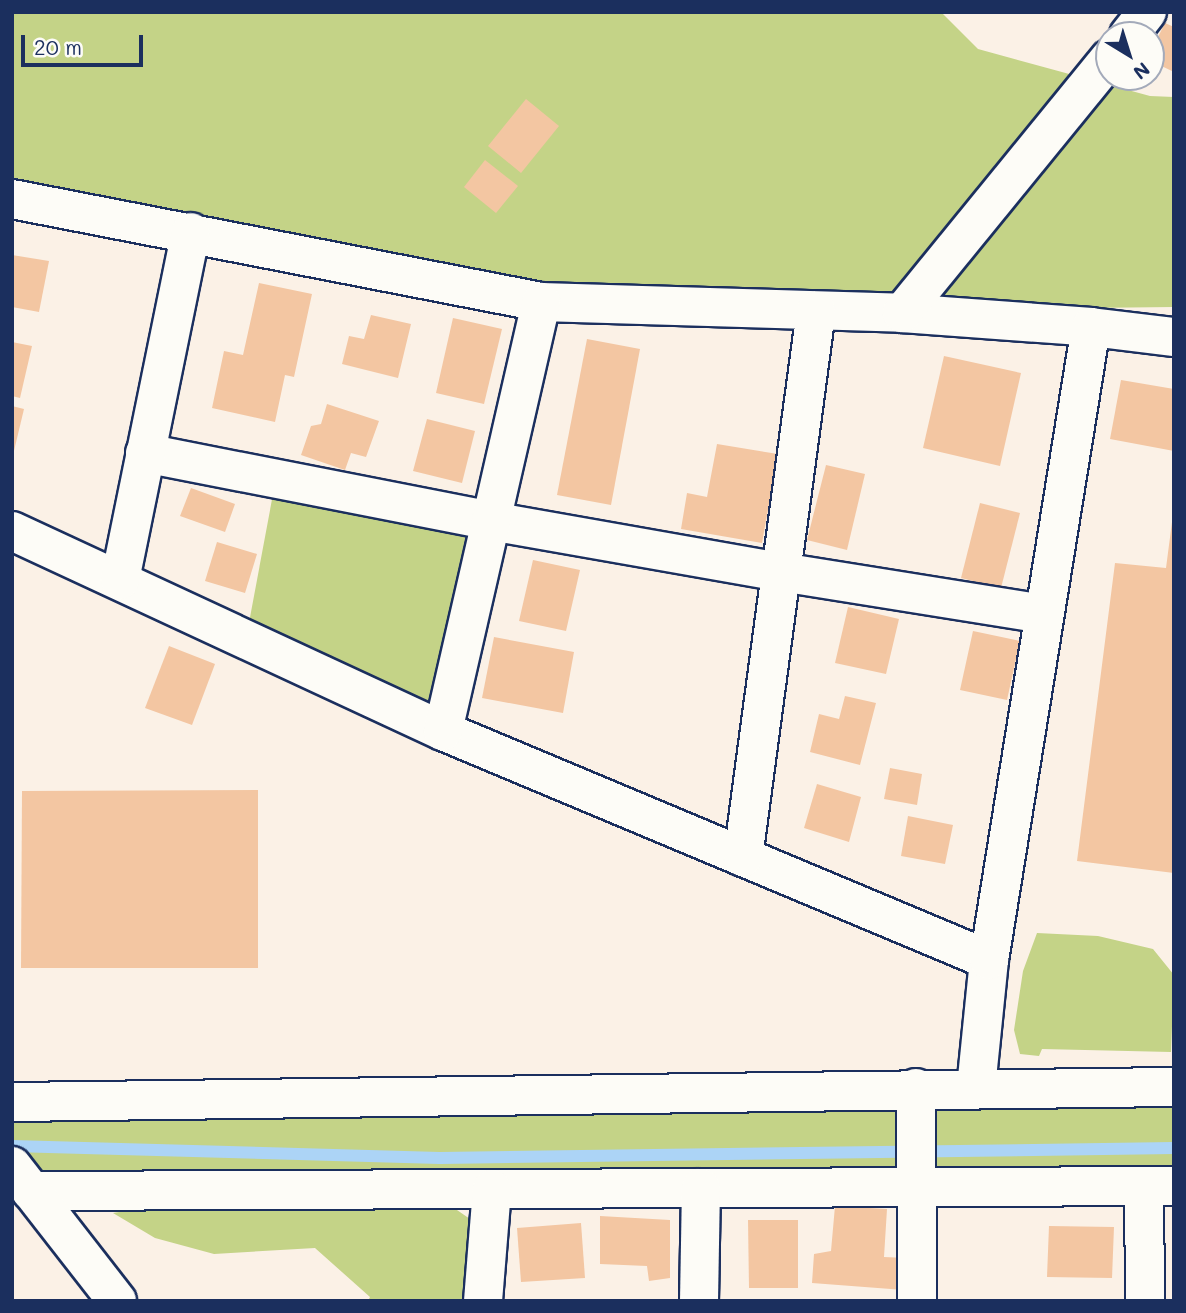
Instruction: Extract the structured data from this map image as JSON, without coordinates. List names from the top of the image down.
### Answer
{
  "scale_bar": "20 m",
  "north": "bottom right"
}
